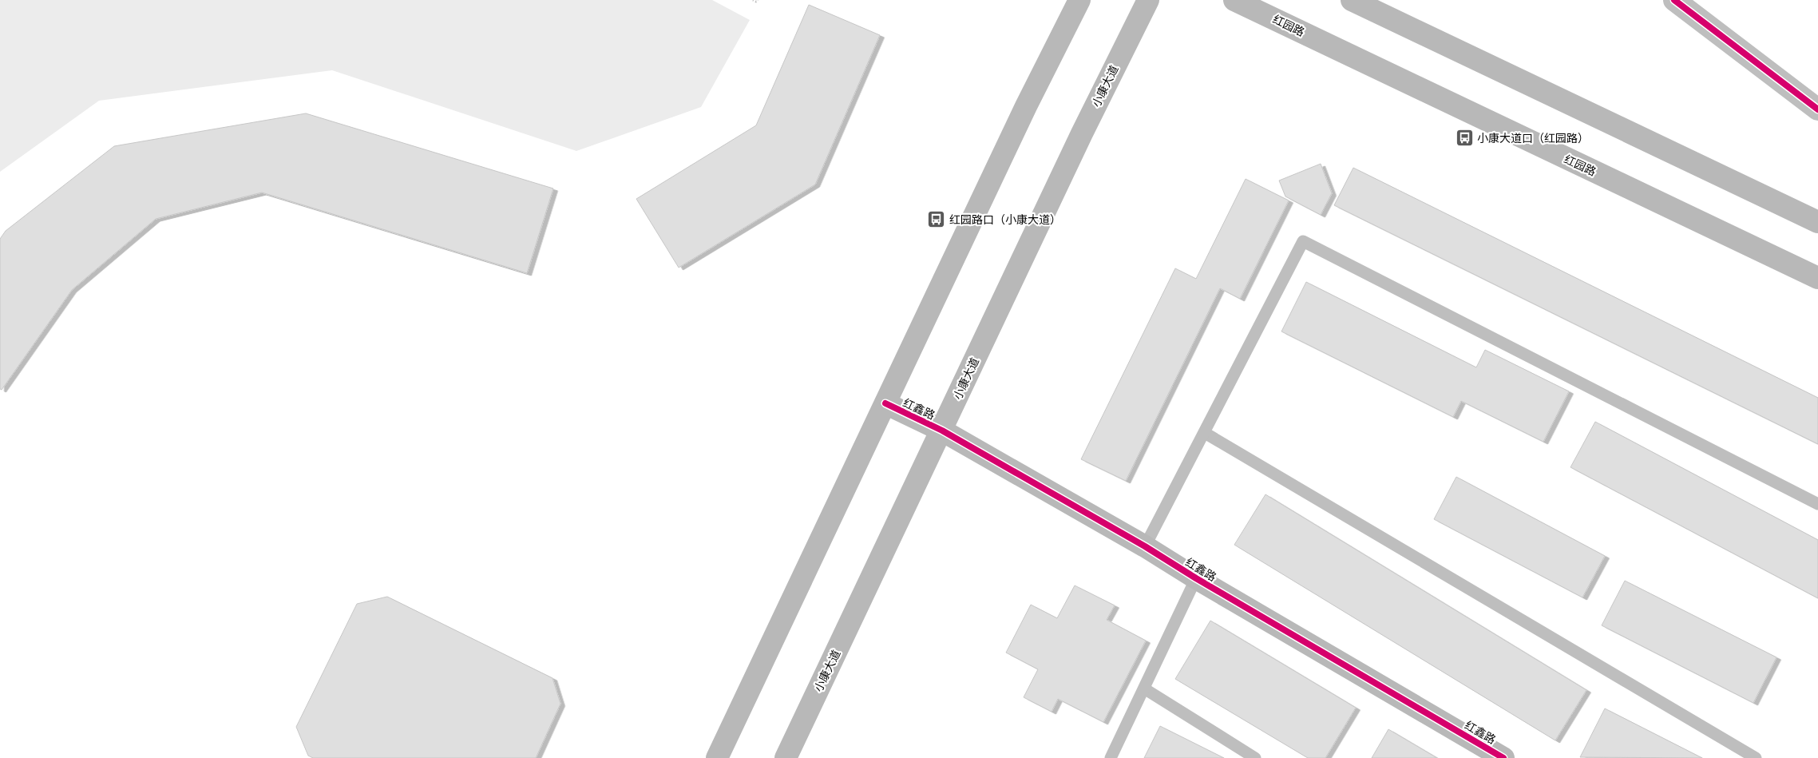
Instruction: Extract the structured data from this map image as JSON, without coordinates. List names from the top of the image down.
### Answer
{
  "streets": {
    "main road": ["红园路", "小康大道", "红鑫路"]
  },
  "crossings": [
    ["小康大道", "红鑫路"]
  ],
  "places": {
    "bus stop": ["小康大道口（红园路）", "红园路口（小康大道）"]
  }
}
